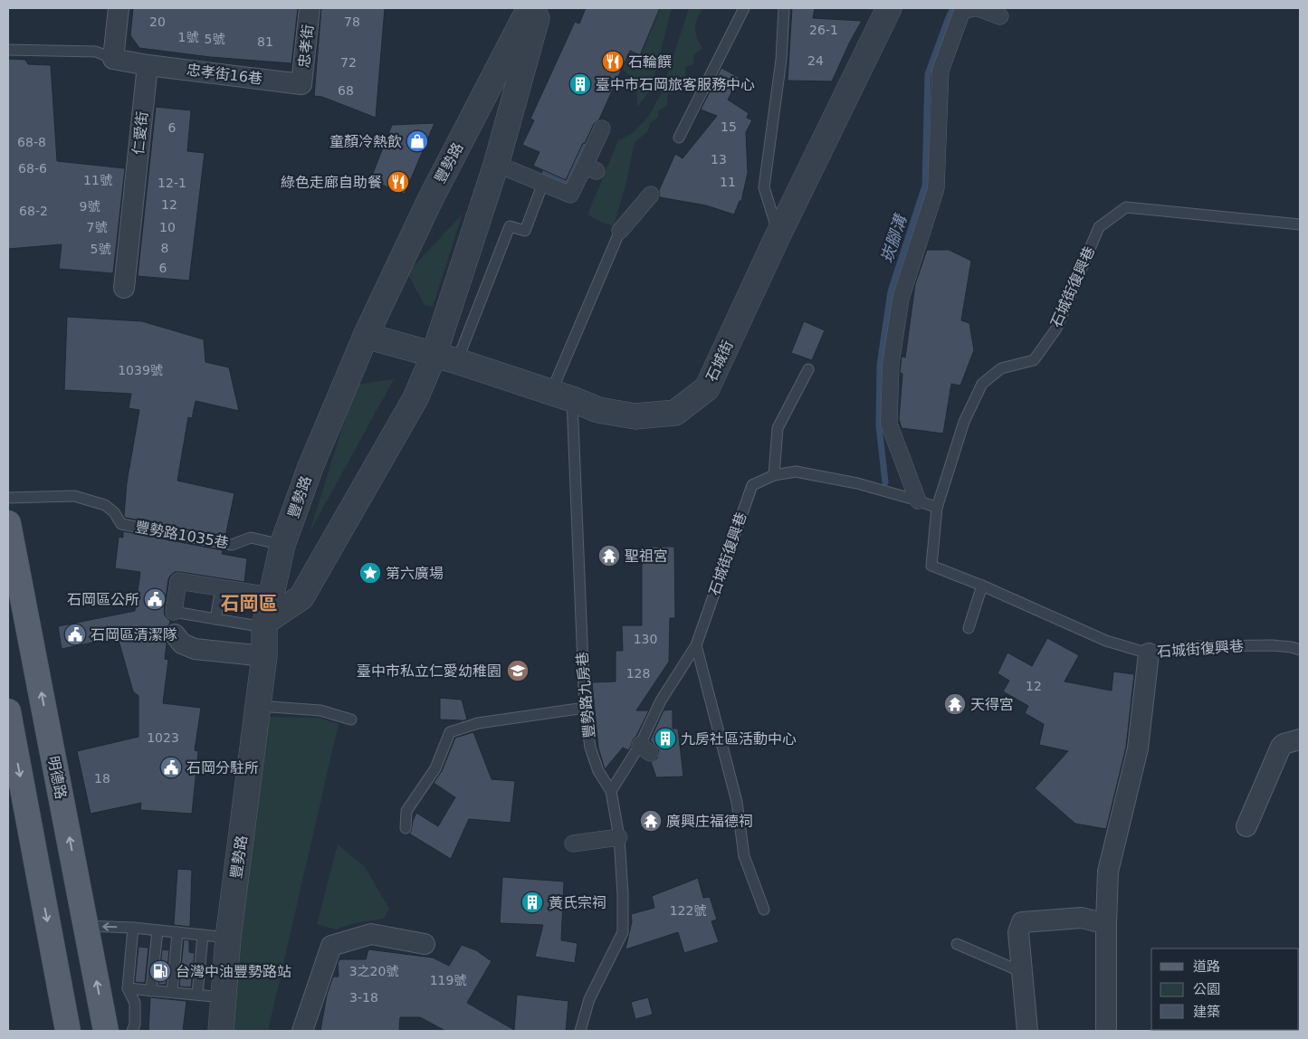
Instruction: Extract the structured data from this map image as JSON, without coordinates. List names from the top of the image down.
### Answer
{
  "streets": {
    "main road": ["明德路"],
    "street": [
      "忠孝街",
      "忠孝街16巷",
      "仁愛街",
      "豐勢路",
      "石城街"
    ],
    "lane": ["石城街復興巷", "豐勢路1035巷", "豐勢路九房巷"]
  },
  "crossings": [
    ["忠孝街", "忠孝街16巷"],
    ["忠孝街16巷", "仁愛街"],
    ["豐勢路", "石城街"],
    ["豐勢路", "豐勢路1035巷"],
    ["石城街復興巷", "豐勢路九房巷"],
    ["石城街", "豐勢路九房巷"]
  ],
  "districts": ["石岡區"],
  "water": ["崁腳溝"],
  "places": {
    "restaurant": ["石輪饌", "綠色走廊自助餐"],
    "building": ["臺中市石岡旅客服務中心", "九房社區活動中心", "黃氏宗祠"],
    "shop": ["童顏冷熱飲"],
    "temple": ["聖祖宮", "天得宮", "廣興庄福德祠"],
    "place": ["第六廣場"],
    "public building": ["石岡區公所", "石岡區清潔隊", "石岡分駐所"],
    "school or university": ["臺中市私立仁愛幼稚園"],
    "fuel station": ["台灣中油豐勢路站"]
  },
  "house_numbers": [
    "20",
    "78",
    "26-1",
    "1號",
    "5號",
    "81",
    "24",
    "72",
    "68",
    "15",
    "6",
    "68-8",
    "13",
    "68-6",
    "11號",
    "11",
    "12-1",
    "12",
    "9號",
    "68-2",
    "7號",
    "10",
    "8",
    "5號",
    "6",
    "1039號",
    "130",
    "128",
    "12",
    "1023",
    "18",
    "122號",
    "3之20號",
    "119號",
    "3-18"
  ],
  "legend": ["道路", "公園", "建築"]
}
